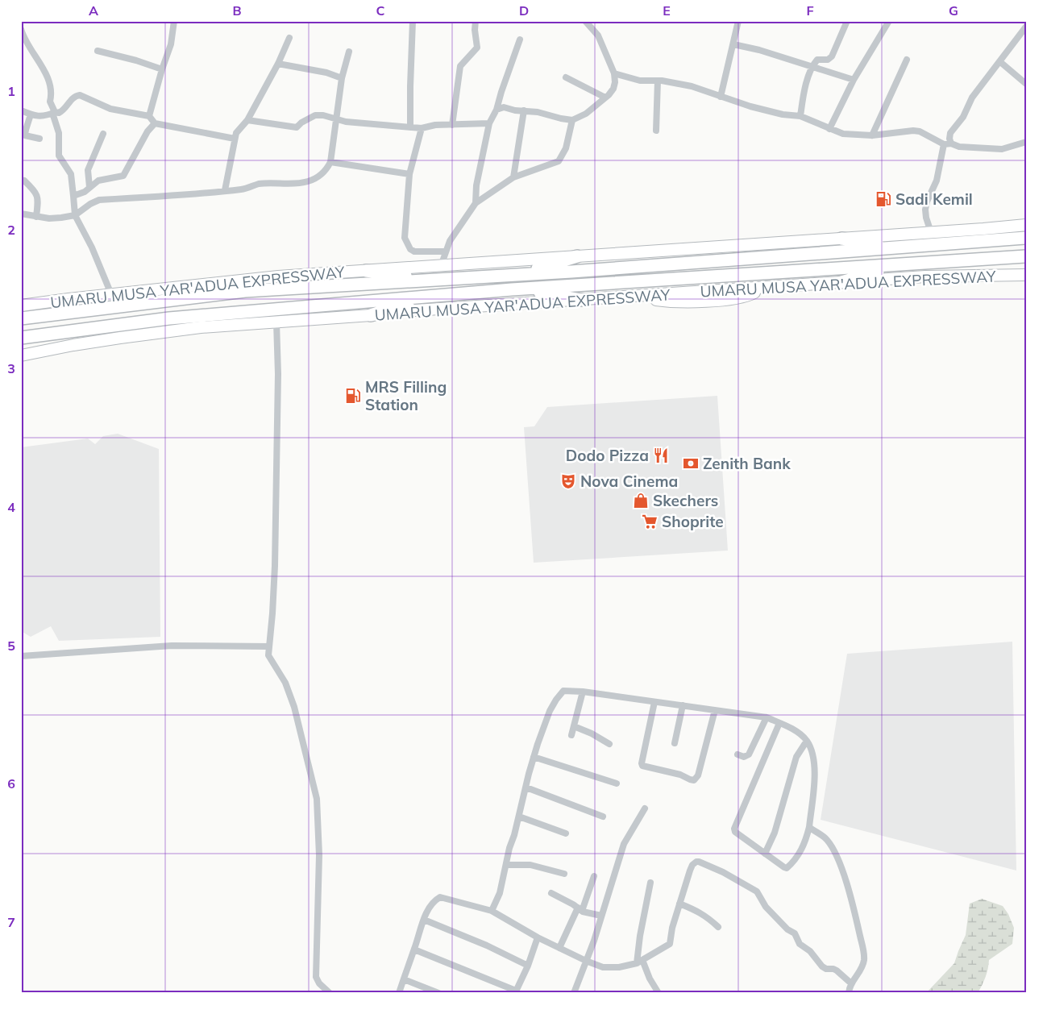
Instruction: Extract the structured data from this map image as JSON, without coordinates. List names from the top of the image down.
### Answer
{
  "streets": {
    "highway": ["UMARU MUSA YAR'ADUA EXPRESSWAY"]
  },
  "places": {
    "fuel station": ["Sadi Kemil", "MRS Filling Station"],
    "restaurant": ["Dodo Pizza"],
    "bank": ["Zenith Bank"],
    "theatre": ["Nova Cinema"],
    "shop": ["Skechers"],
    "supermarket": ["Shoprite"]
  },
  "grid": {
    "columns": [
      "A",
      "B",
      "C",
      "D",
      "E",
      "F",
      "G"
    ],
    "rows": [
      "1",
      "2",
      "3",
      "4",
      "5",
      "6",
      "7"
    ]
  }
}
